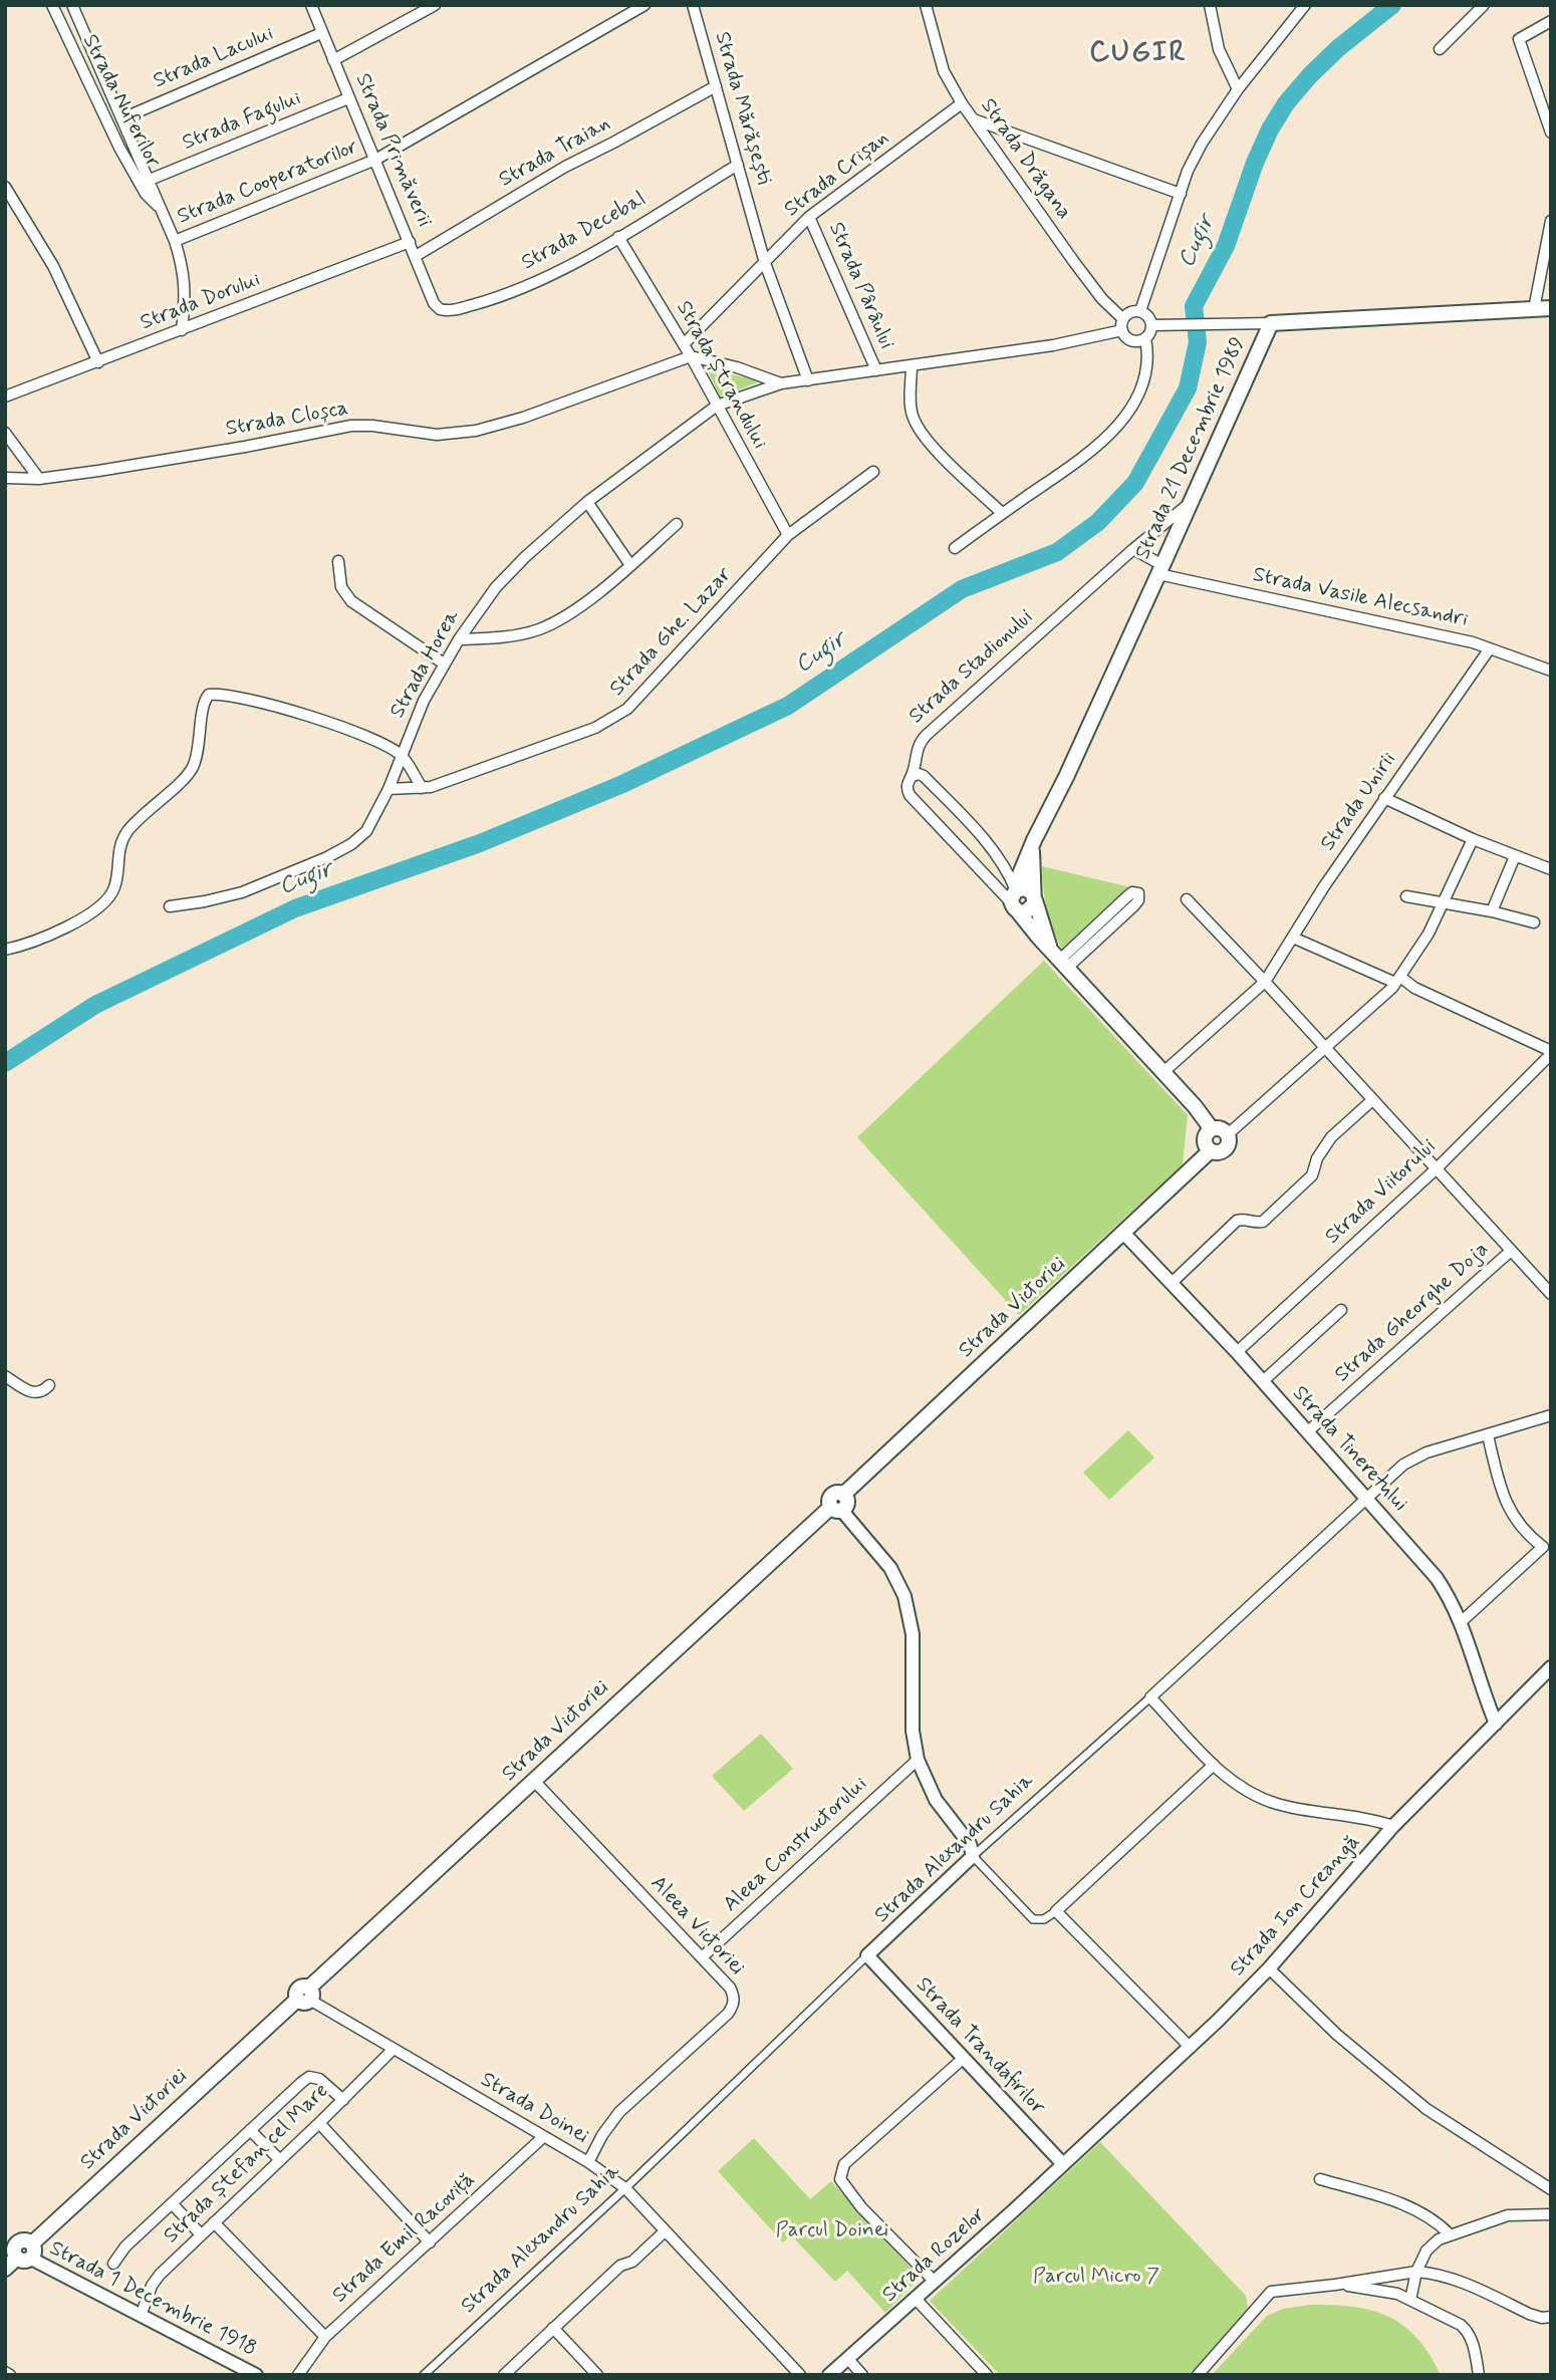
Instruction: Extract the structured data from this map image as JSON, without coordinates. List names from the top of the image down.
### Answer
{
  "streets": {
    "main road": ["Strada 21 Decembrie 1989", "Strada Victoriei"],
    "street": [
      "Strada Lacului",
      "Strada Nuferilor",
      "Strada Mărășești",
      "Strada Fagului",
      "Strada Primăverii",
      "Strada Traian",
      "Strada Drăgana",
      "Strada Crișan",
      "Strada Cooperatorilor",
      "Strada Decebal",
      "Strada Pârâului",
      "Strada Dorului",
      "Strada Ștrandului",
      "Strada Cloșca",
      "Strada Vasile Alecsandri",
      "Strada Ghe. Lazar",
      "Strada Horea",
      "Strada Stadionului",
      "Strada Unirii",
      "Strada Viitorului",
      "Strada Gheorghe Doja",
      "Strada Tineretului",
      "Aleea Constructorului",
      "Strada Alexandru Sahia",
      "Strada Ion Creangă",
      "Aleea Victoriei",
      "Strada Trandafirilor",
      "Strada Doinei",
      "Strada Ștefan cel Mare",
      "Strada Emil Racoviță",
      "Strada Rozelor",
      "Strada 1 Decembrie 1918"
    ]
  },
  "crossings": [
    ["Strada Lacului", "Strada Nuferilor"],
    ["Strada Lacului", "Strada Primăverii"],
    ["Strada Nuferilor", "Strada Fagului"],
    ["Strada Nuferilor", "Strada Cooperatorilor"],
    ["Strada Nuferilor", "Strada Dorului"],
    ["Strada Mărășești", "Strada Traian"],
    ["Strada Mărășești", "Strada Crișan"],
    ["Strada Mărășești", "Strada Decebal"],
    ["Strada Fagului", "Strada Primăverii"],
    ["Strada Primăverii", "Strada Traian"],
    ["Strada Primăverii", "Strada Cooperatorilor"],
    ["Strada Primăverii", "Strada Decebal"],
    ["Strada Primăverii", "Strada Dorului"],
    ["Strada Drăgana", "Strada Crișan"],
    ["Strada Crișan", "Strada Pârâului"],
    ["Strada Crișan", "Strada Ștrandului"],
    ["Strada Decebal", "Strada Ștrandului"],
    ["Strada Ștrandului", "Strada Cloșca"],
    ["Strada Ștrandului", "Strada Ghe. Lazar"],
    ["Strada Ștrandului", "Strada Horea"],
    ["Strada 21 Decembrie 1989", "Strada Vasile Alecsandri"],
    ["Strada 21 Decembrie 1989", "Strada Stadionului"],
    ["Strada Vasile Alecsandri", "Strada Unirii"],
    ["Strada Ghe. Lazar", "Strada Horea"],
    ["Strada Viitorului", "Strada Tineretului"],
    ["Strada Victoriei", "Strada Tineretului"],
    ["Strada Victoriei", "Aleea Victoriei"],
    ["Strada Victoriei", "Strada Doinei"],
    ["Strada Victoriei", "Strada 1 Decembrie 1918"],
    ["Strada Gheorghe Doja", "Strada Tineretului"],
    ["Strada Tineretului", "Strada Alexandru Sahia"],
    ["Strada Tineretului", "Strada Ion Creangă"],
    ["Aleea Constructorului", "Aleea Victoriei"],
    ["Strada Alexandru Sahia", "Strada Trandafirilor"],
    ["Strada Alexandru Sahia", "Strada Doinei"],
    ["Strada Ion Creangă", "Strada Trandafirilor"],
    ["Strada Ion Creangă", "Strada Rozelor"],
    ["Aleea Victoriei", "Strada Doinei"],
    ["Strada Trandafirilor", "Strada Rozelor"],
    ["Strada Doinei", "Strada Ștefan cel Mare"],
    ["Strada Doinei", "Strada Emil Racoviță"],
    ["Strada Ștefan cel Mare", "Strada 1 Decembrie 1918"]
  ],
  "districts": ["CUGIR"],
  "water": ["Cugir"],
  "parks": ["Parcul Doinei", "Parcul Micro 7"]
}
